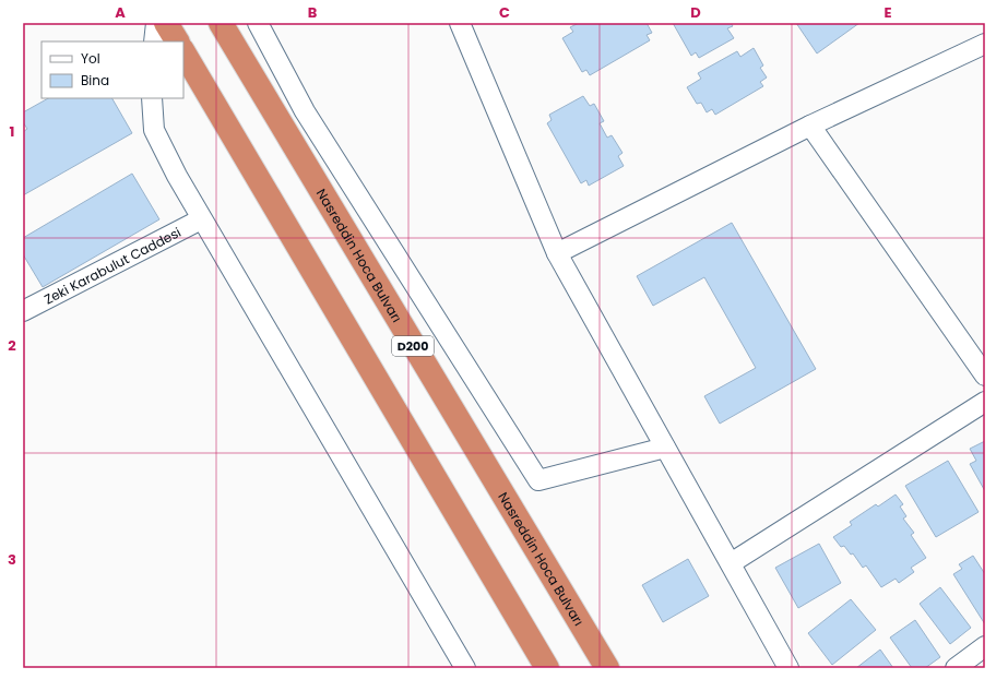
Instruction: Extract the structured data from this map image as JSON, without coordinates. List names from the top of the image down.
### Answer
{
  "streets": {
    "highway": ["Nasreddin Hoca Bulvarı", "D200"],
    "street": ["Zeki Karabulut Caddesi"]
  },
  "legend": ["Yol", "Bina"],
  "grid": {
    "columns": [
      "A",
      "B",
      "C",
      "D",
      "E"
    ],
    "rows": ["1", "2", "3"]
  }
}
